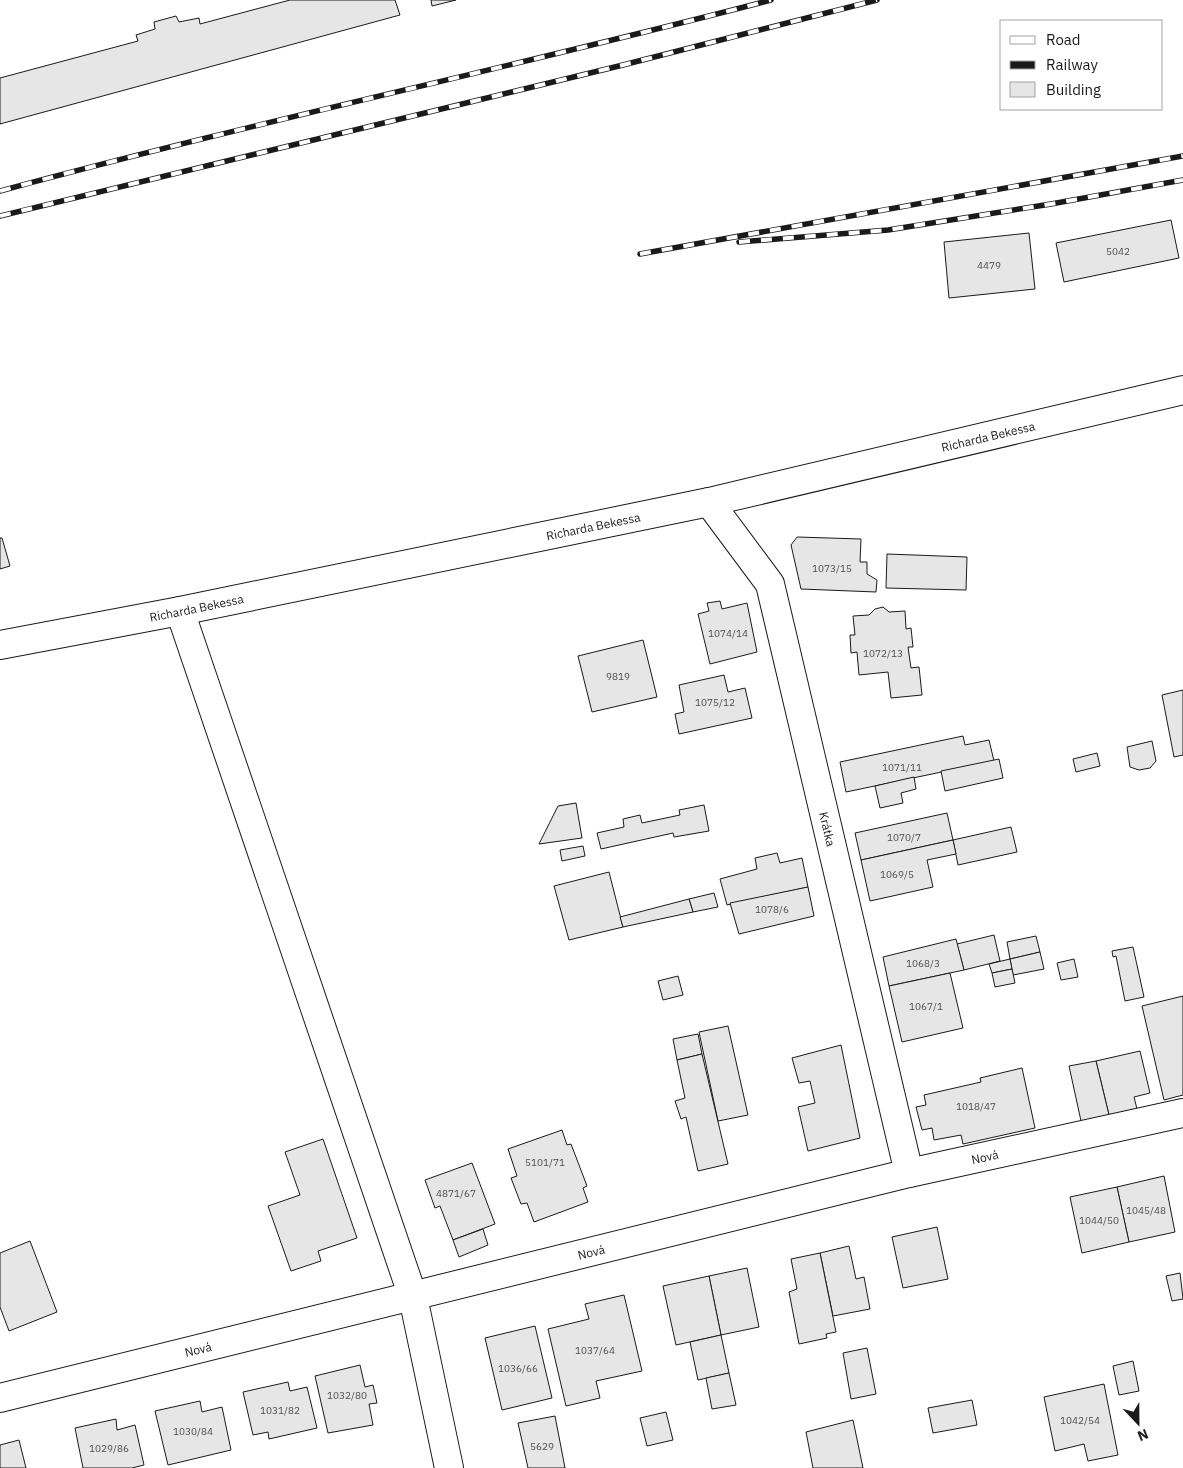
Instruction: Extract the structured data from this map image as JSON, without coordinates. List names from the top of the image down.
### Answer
{
  "streets": {
    "street": ["Richarda Bekessa", "Krátka", "Nová"]
  },
  "crossings": [
    ["Richarda Bekessa", "Krátka"],
    ["Krátka", "Nová"]
  ],
  "house_numbers": [
    "5042",
    "4479",
    "1073/15",
    "1074/14",
    "1072/13",
    "9819",
    "1075/12",
    "1071/11",
    "1070/7",
    "1069/5",
    "1078/6",
    "1068/3",
    "1067/1",
    "1018/47",
    "5101/71",
    "4871/67",
    "1045/48",
    "1044/50",
    "1037/64",
    "1036/66",
    "1032/80",
    "1031/82",
    "1042/54",
    "1030/84",
    "5629",
    "1029/86"
  ],
  "legend": ["Road", "Railway", "Building"],
  "north": "bottom"
}
